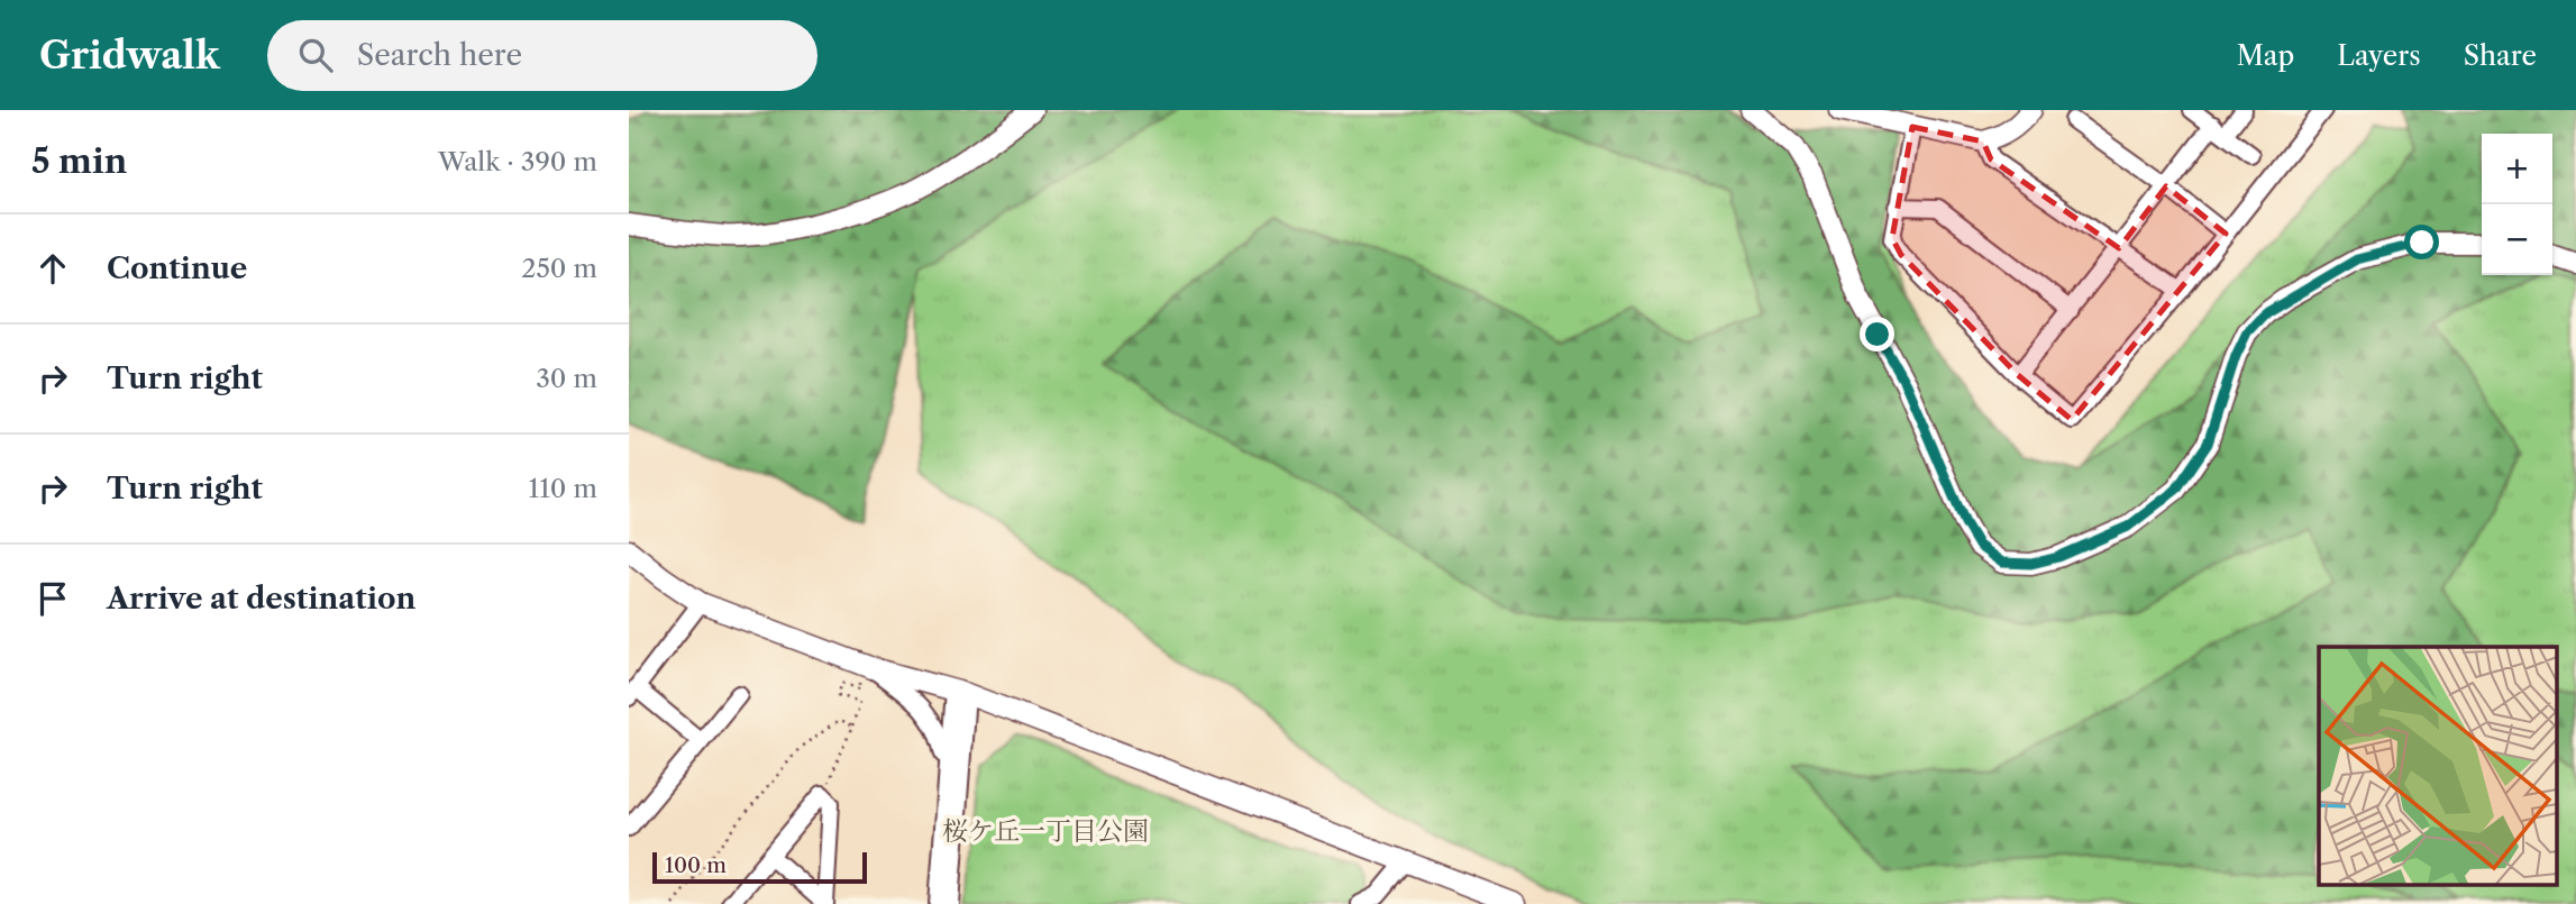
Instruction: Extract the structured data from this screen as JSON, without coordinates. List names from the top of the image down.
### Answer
{
  "parks": ["桜ケ丘一丁目公園"],
  "scale_bar": "100 m",
  "page": {
    "header": "Gridwalk",
    "search": "Search here",
    "nav": ["Map", "Layers", "Share"],
    "heading": ["5 min", "Walk · 390 m"],
    "map_buttons": ["+", "−"],
    "list": [
      ["Continue", "250 m"],
      ["Turn right", "30 m"],
      ["Turn right", "110 m"],
      "Arrive at destination"
    ],
    "scale": "100 m"
  }
}
